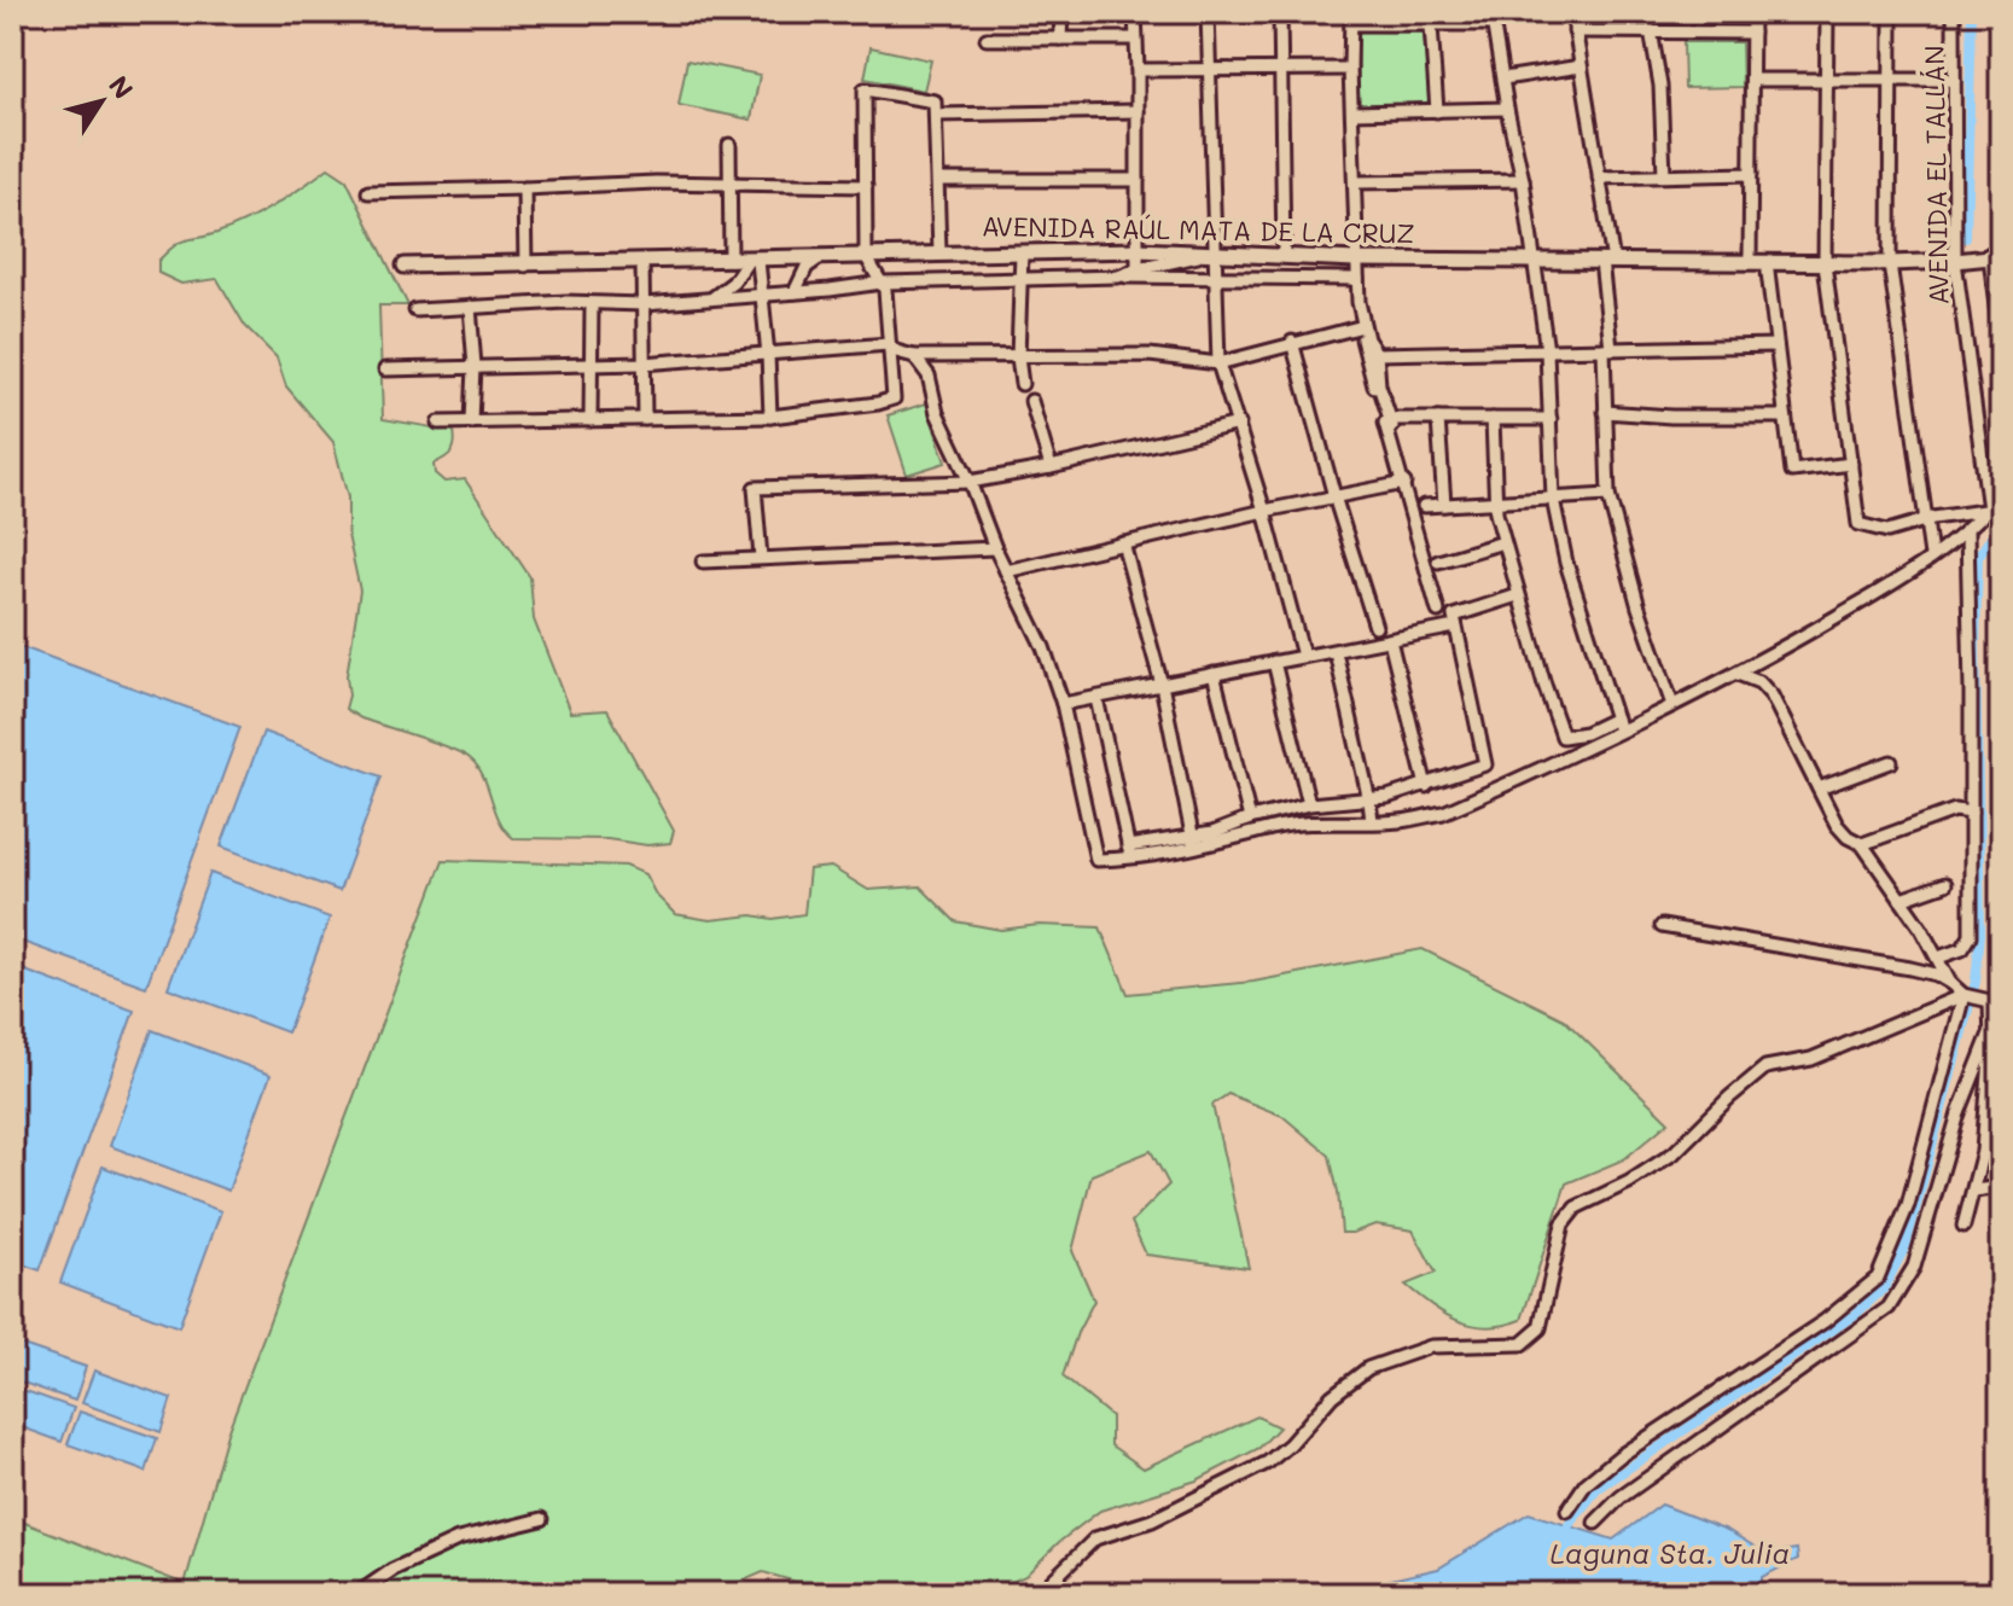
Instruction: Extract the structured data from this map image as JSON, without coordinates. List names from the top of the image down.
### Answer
{
  "streets": {
    "street": ["AVENIDA EL TALLÁN", "AVENIDA RAÚL MATA DE LA CRUZ"]
  },
  "crossings": [
    ["AVENIDA EL TALLÁN", "AVENIDA RAÚL MATA DE LA CRUZ"]
  ],
  "water": ["Laguna Sta. Julia"],
  "north": "top right"
}
